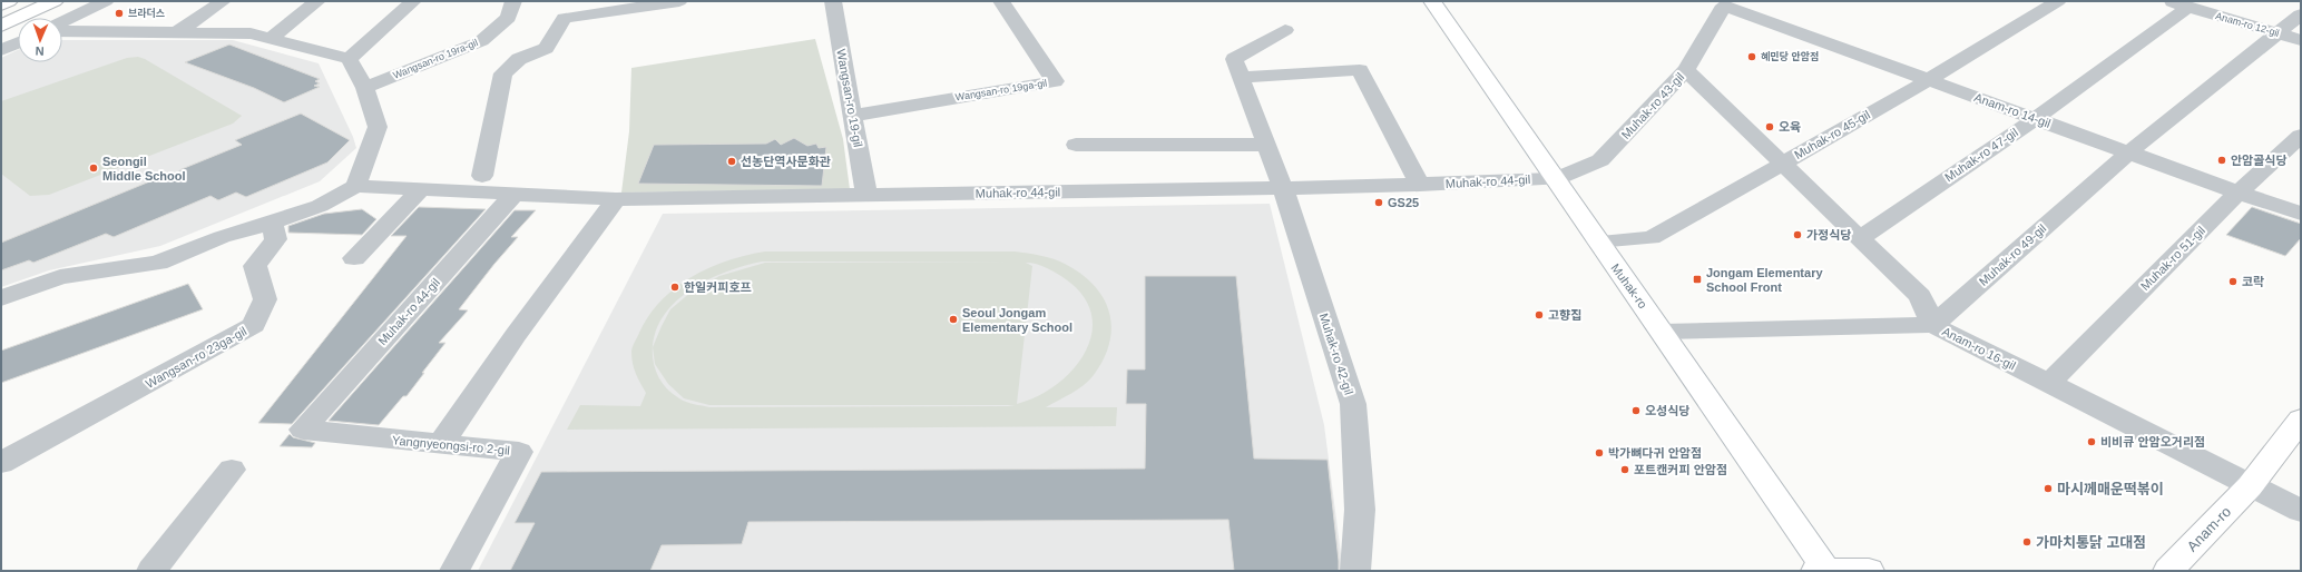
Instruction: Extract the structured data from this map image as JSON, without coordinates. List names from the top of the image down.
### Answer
{
  "streets": {
    "main road": ["Muhak-ro", "Anam-ro"],
    "street": [
      "Anam-ro 12-gil",
      "Wangsan-ro 19ra-gil",
      "Wangsan-ro 19ga-gil",
      "Wangsan-ro 19-gil",
      "Muhak-ro 43-gil",
      "Anam-ro 14-gil",
      "Muhak-ro 45-gil",
      "Muhak-ro 47-gil",
      "Muhak-ro 44-gil",
      "Muhak-ro 49-gil",
      "Muhak-ro 51-gil",
      "Anam-ro 16-gil",
      "Muhak-ro 42-gil",
      "Wangsan-ro 23ga-gil",
      "Yangnyeongsi-ro 2-gil"
    ]
  },
  "crossings": [
    ["Anam-ro 12-gil", "Muhak-ro 47-gil"],
    ["Anam-ro 12-gil", "Muhak-ro 49-gil"],
    ["Wangsan-ro 19ga-gil", "Wangsan-ro 19-gil"],
    ["Wangsan-ro 19-gil", "Muhak-ro 44-gil"],
    ["Muhak-ro 43-gil", "Anam-ro 14-gil"],
    ["Muhak-ro 43-gil", "Muhak-ro 44-gil"],
    ["Muhak-ro 43-gil", "Muhak-ro"],
    ["Muhak-ro 43-gil", "Anam-ro 16-gil"],
    ["Anam-ro 14-gil", "Muhak-ro 45-gil"],
    ["Anam-ro 14-gil", "Muhak-ro 47-gil"],
    ["Anam-ro 14-gil", "Muhak-ro 49-gil"],
    ["Anam-ro 14-gil", "Muhak-ro 51-gil"],
    ["Muhak-ro 45-gil", "Muhak-ro"],
    ["Muhak-ro 45-gil", "Anam-ro 16-gil"],
    ["Muhak-ro 47-gil", "Anam-ro 16-gil"],
    ["Muhak-ro 44-gil", "Muhak-ro"],
    ["Muhak-ro 44-gil", "Muhak-ro 42-gil"],
    ["Muhak-ro 44-gil", "Yangnyeongsi-ro 2-gil"],
    ["Muhak-ro 49-gil", "Anam-ro 16-gil"],
    ["Muhak-ro 51-gil", "Anam-ro 16-gil"],
    ["Anam-ro 16-gil", "Anam-ro"]
  ],
  "places": {
    "other": [
      "브라더스",
      "혜민당 안암점",
      "오육",
      "안암골식당",
      "선농단역사문화관",
      "Seongil Middle School",
      "GS25",
      "가정식당",
      "코락",
      "한일커피호프",
      "고향집",
      "Seoul Jongam Elementary School",
      "오성식당",
      "비비큐 안암오거리점",
      "박가뼈다귀 안암점",
      "포트캔커피 안암점",
      "마시께매운떡볶이",
      "가마치통닭 고대점"
    ],
    "transit": ["Jongam Elementary School Front"]
  },
  "north": "bottom"
}
